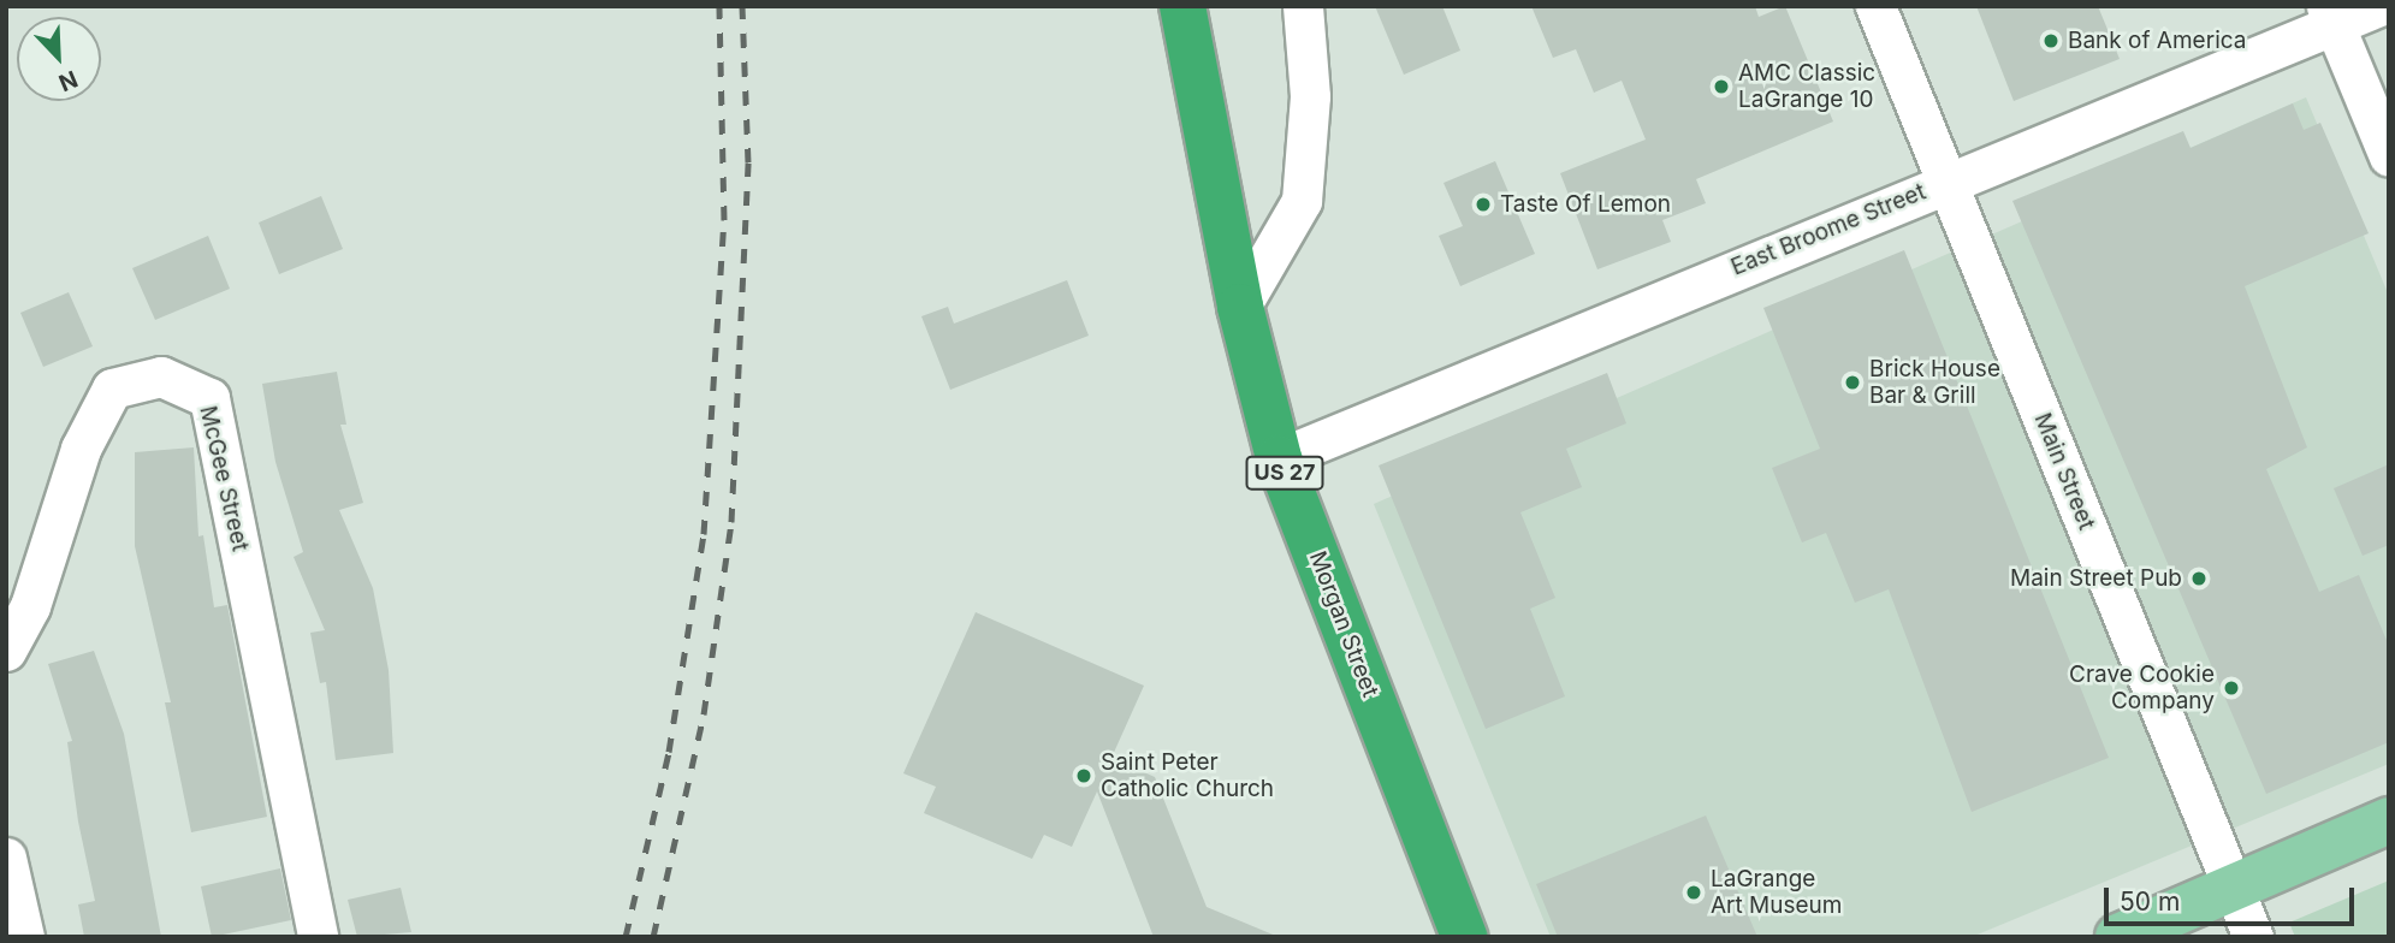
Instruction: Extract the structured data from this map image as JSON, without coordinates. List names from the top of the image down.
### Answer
{
  "streets": {
    "highway": ["US 27", "Morgan Street"],
    "street": ["East Broome Street", "Main Street", "McGee Street"]
  },
  "crossings": [
    ["East Broome Street", "Main Street"],
    ["East Broome Street", "Morgan Street"]
  ],
  "places": [
    "Bank of America",
    "AMC Classic LaGrange 10",
    "Taste Of Lemon",
    "Brick House Bar & Grill",
    "Main Street Pub",
    "Crave Cookie Company",
    "Saint Peter Catholic Church",
    "LaGrange Art Museum"
  ],
  "scale_bar": "50 m",
  "north": "bottom right"
}
